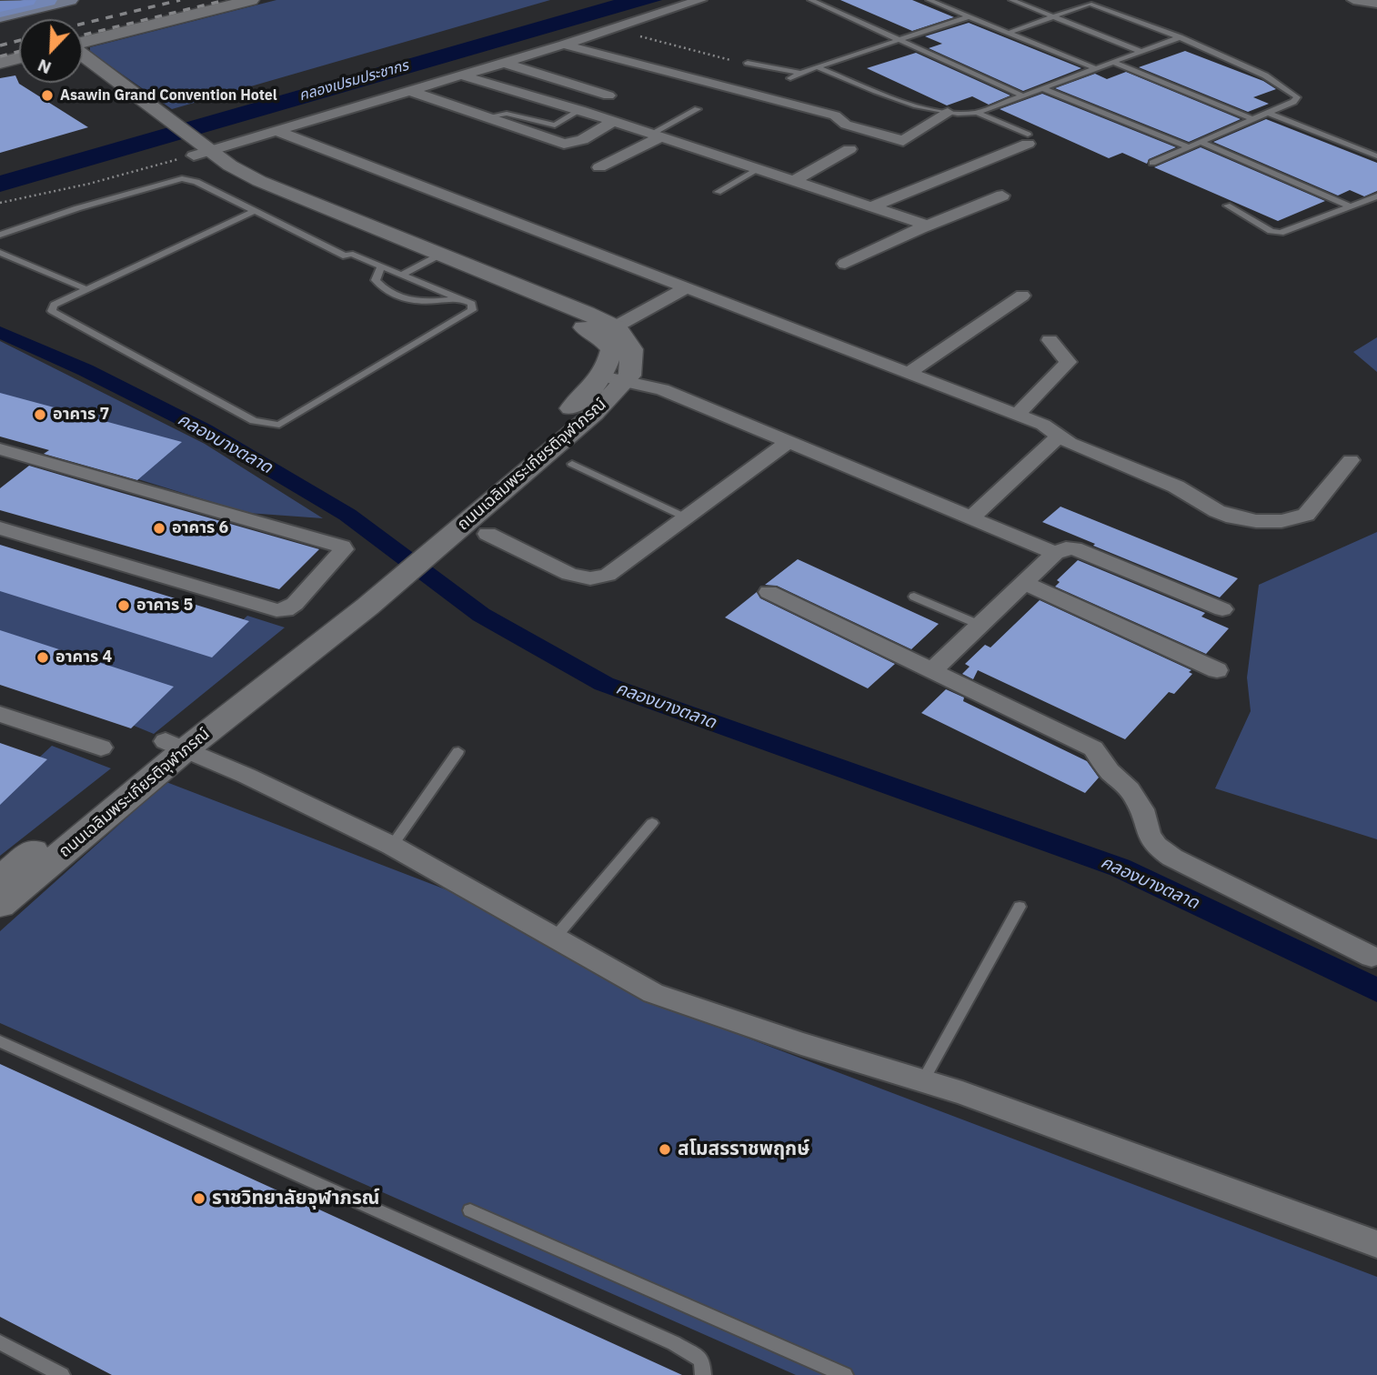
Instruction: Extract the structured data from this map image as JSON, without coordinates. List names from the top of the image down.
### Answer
{
  "streets": {
    "street": ["ถนนเฉลิมพระเกียรติจุฬาภรณ์"]
  },
  "water": ["คลองเปรมประชากร", "คลองบางตลาด"],
  "places": [
    "Asawin Grand Convention Hotel",
    "อาคาร 7",
    "อาคาร 6",
    "อาคาร 5",
    "อาคาร 4",
    "สโมสรราชพฤกษ์",
    "ราชวิทยาลัยจุฬาภรณ์"
  ],
  "north": "bottom left"
}
